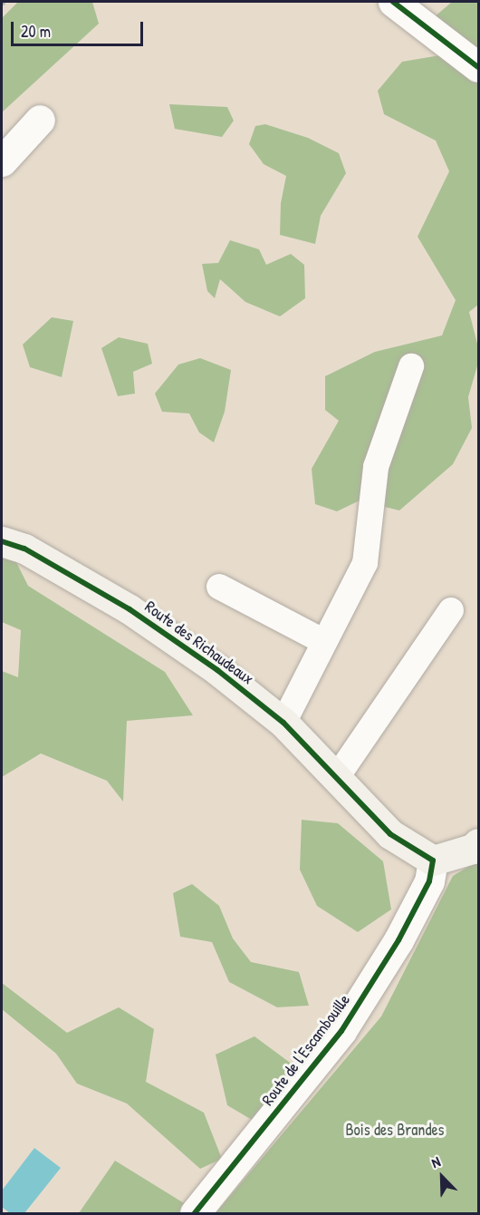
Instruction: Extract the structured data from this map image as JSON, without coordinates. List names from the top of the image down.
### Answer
{
  "streets": {
    "street": ["Route des Richaudeaux", "Route de l'Escambouille"]
  },
  "crossings": [
    ["Route des Richaudeaux", "Route de l'Escambouille"]
  ],
  "parks": ["Bois des Brandes"],
  "scale_bar": "20 m",
  "north": "top left"
}
